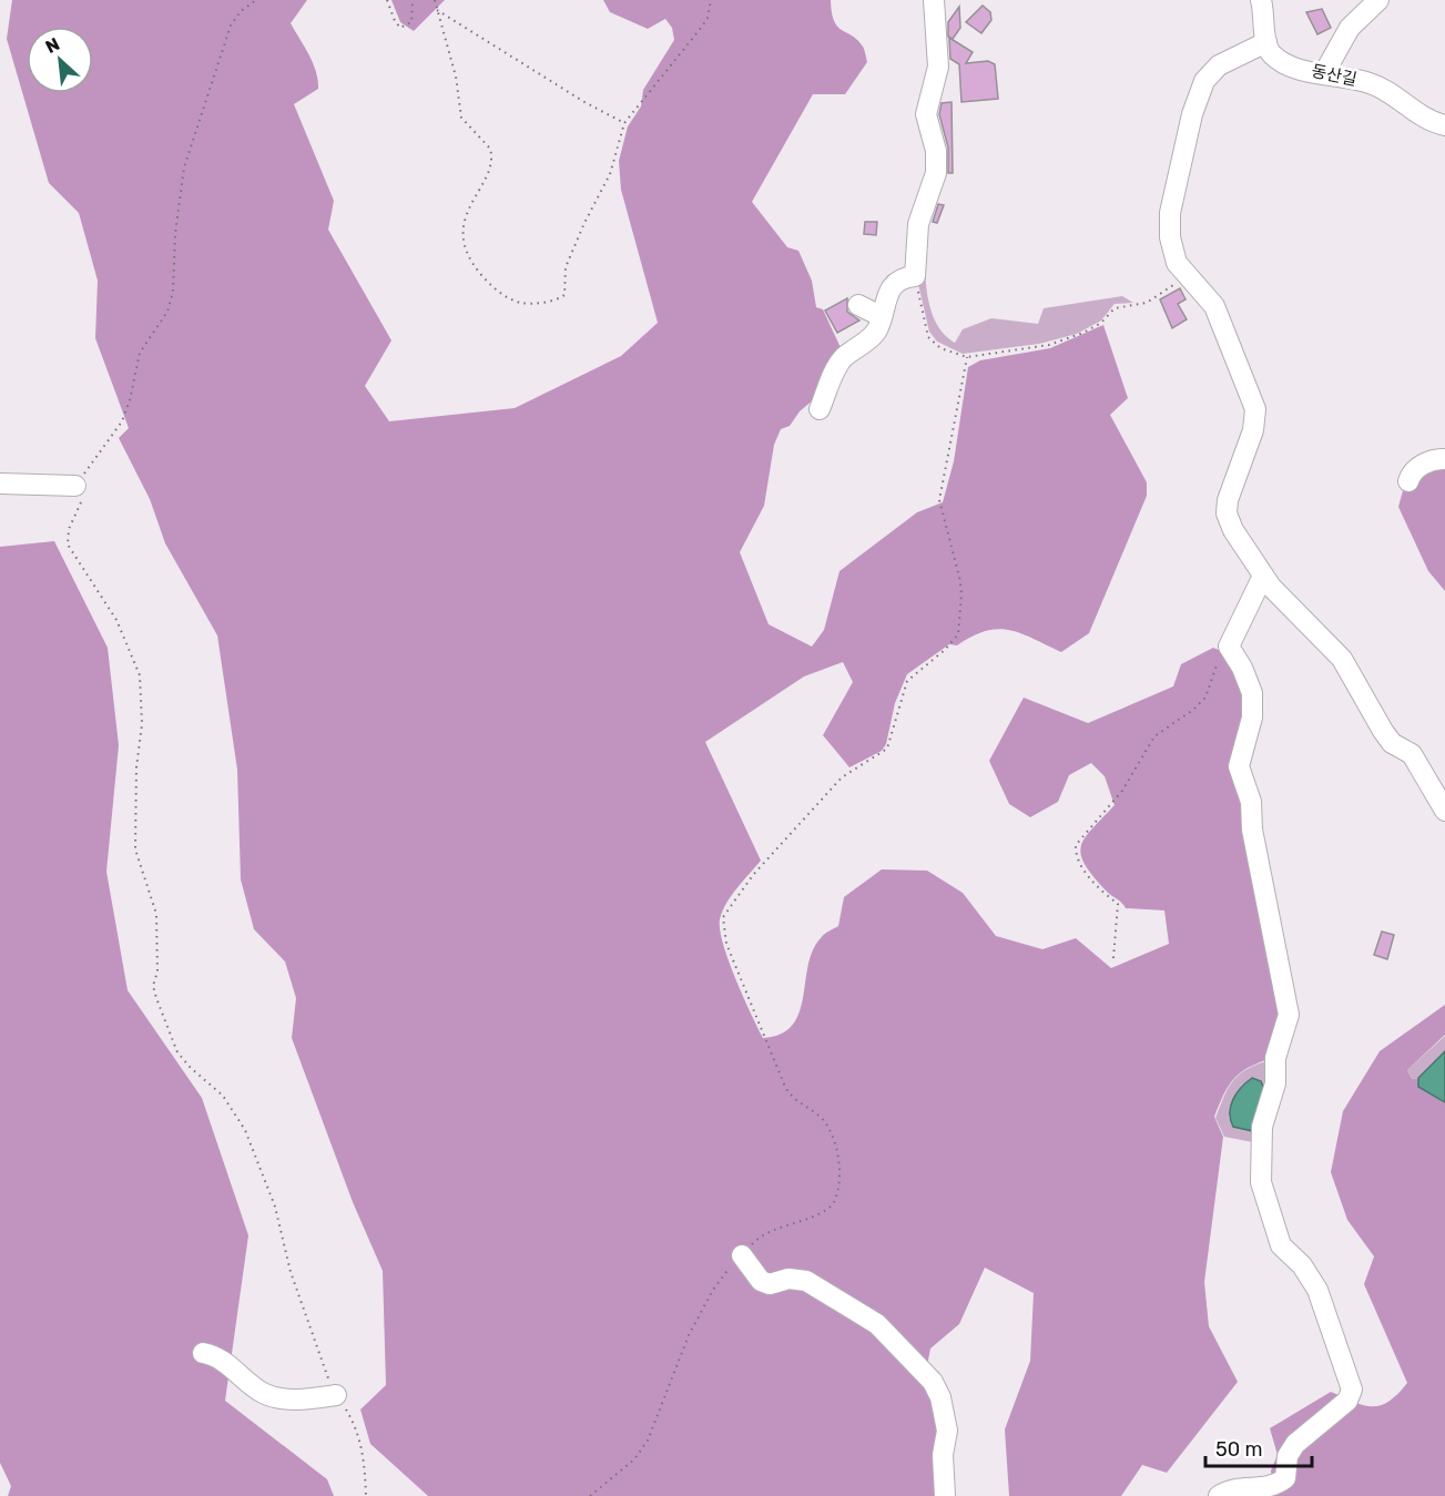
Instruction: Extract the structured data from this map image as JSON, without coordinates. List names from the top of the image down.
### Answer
{
  "streets": {
    "street": ["동산길"]
  },
  "scale_bar": "50 m",
  "north": "top left"
}
